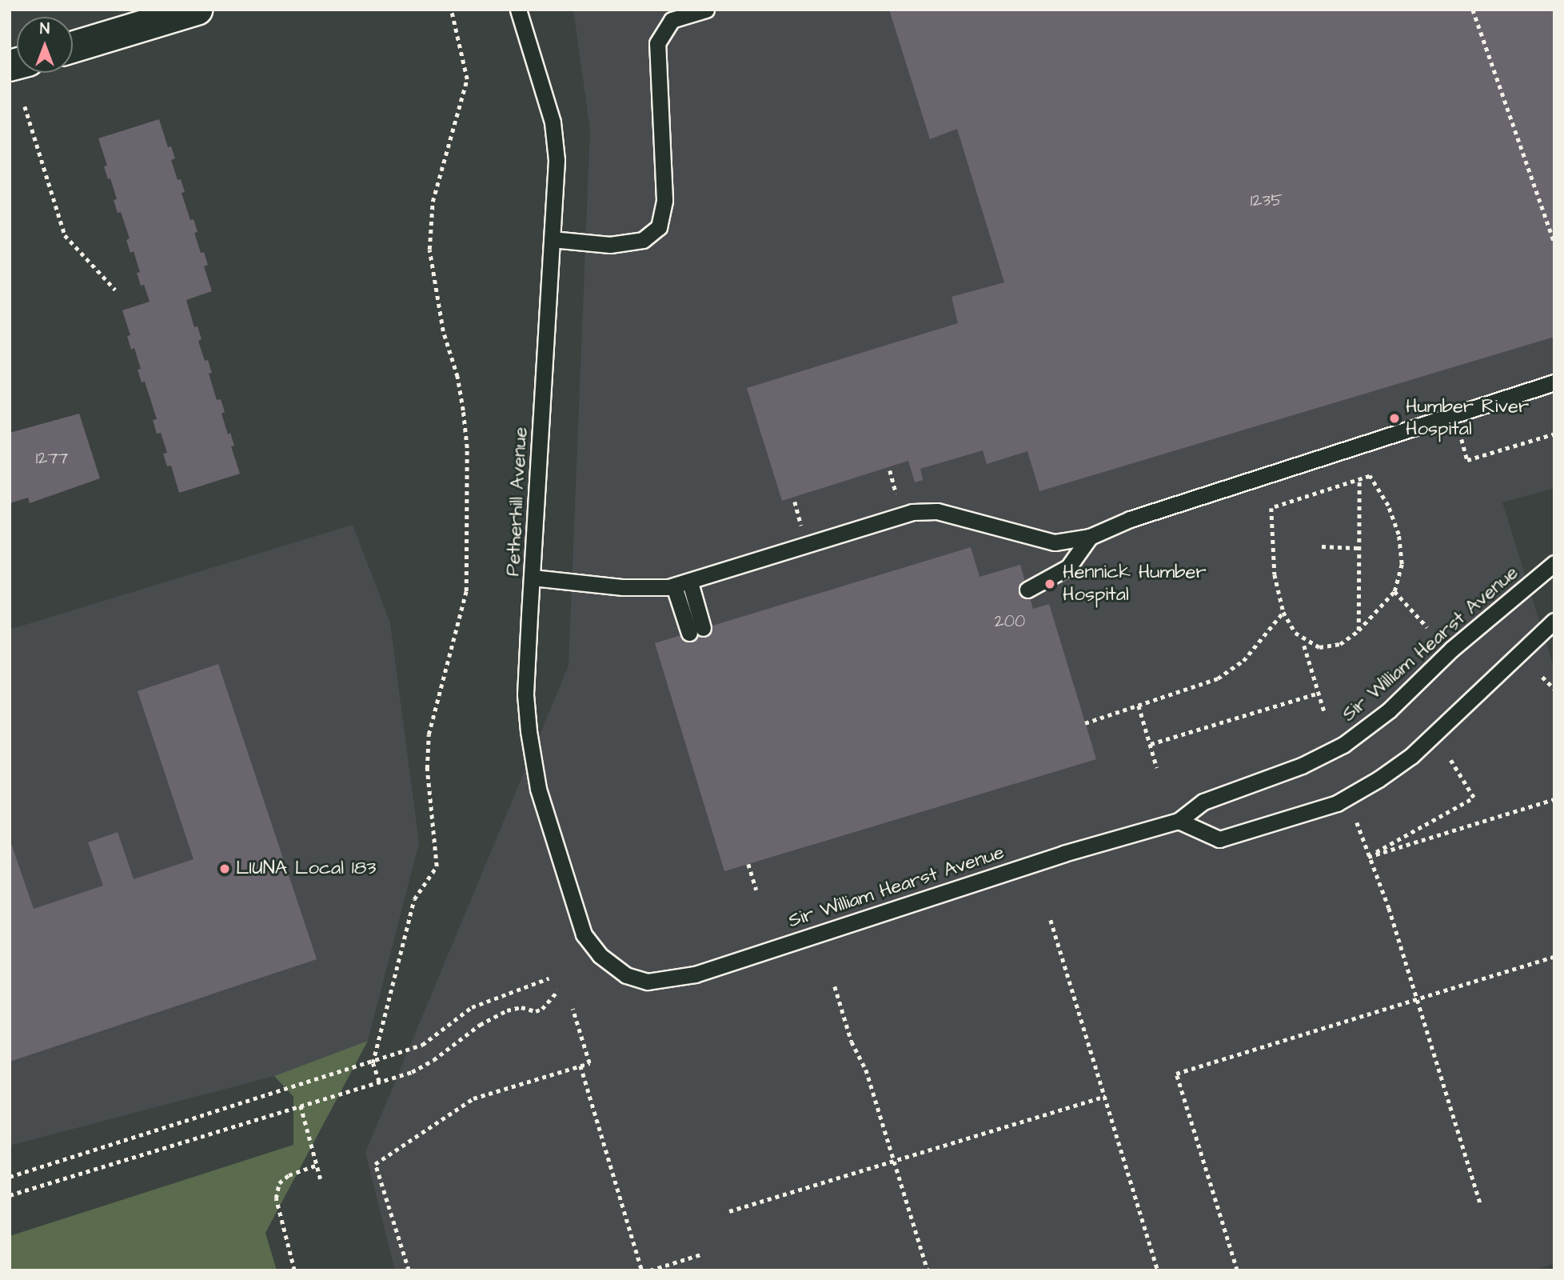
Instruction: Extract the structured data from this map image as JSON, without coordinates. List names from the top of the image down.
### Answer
{
  "streets": {
    "lane": ["Petherhill Avenue", "Sir William Hearst Avenue"]
  },
  "crossings": [
    ["Petherhill Avenue", "Sir William Hearst Avenue"]
  ],
  "places": ["Humber River Hospital", "Hennick Humber Hospital", "LIUNA Local 183"],
  "house_numbers": ["1235", "1277", "200"],
  "north": "top"
}
